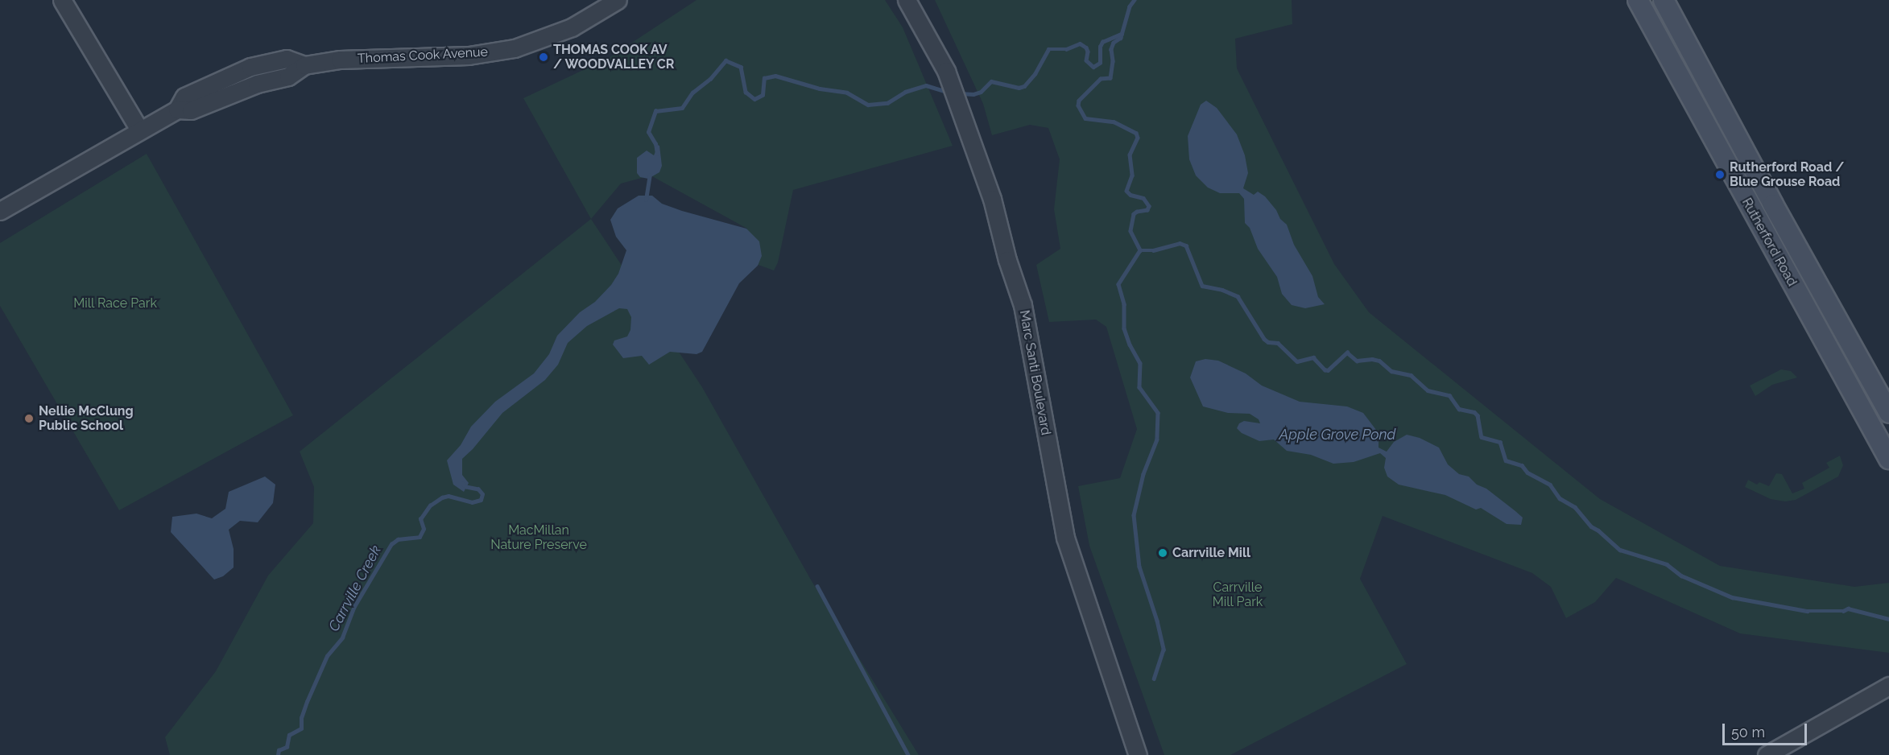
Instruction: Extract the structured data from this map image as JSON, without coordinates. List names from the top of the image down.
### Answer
{
  "streets": {
    "main road": ["Rutherford Road"],
    "street": ["Thomas Cook Avenue", "Marc Santi Boulevard"]
  },
  "water": ["Apple Grove Pond", "Carrville Creek"],
  "parks": ["Mill Race Park", "MacMillan Nature Preserve", "Carrville Mill Park"],
  "places": [
    "THOMAS COOK AV / WOODVALLEY CR",
    "Rutherford Road / Blue Grouse Road",
    "Nellie McClung Public School",
    "Carrville Mill"
  ],
  "scale_bar": "50 m"
}
